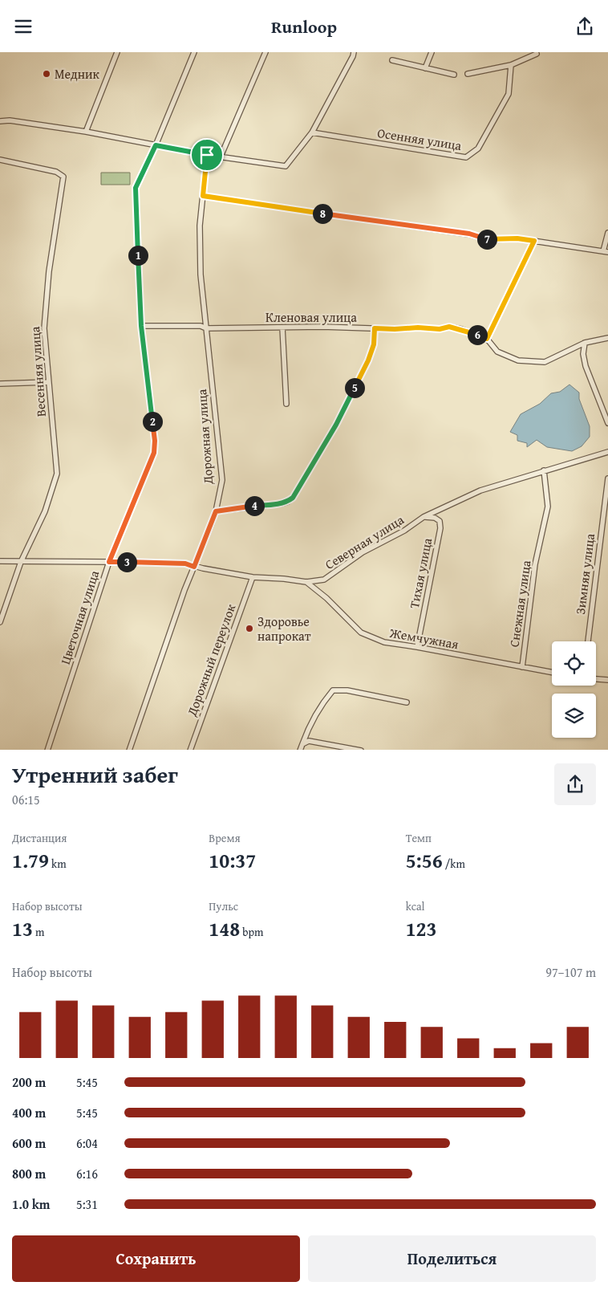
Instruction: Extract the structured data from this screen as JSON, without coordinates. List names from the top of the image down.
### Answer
{
  "streets": {
    "street": [
      "Осенняя улица",
      "Кленовая улица",
      "Весенняя улица",
      "Дорожная улица",
      "Северная улица",
      "Тихая улица",
      "Зимняя улица",
      "Снежная улица",
      "Цветочная улица",
      "Жемчужная",
      "Дорожный переулок"
    ]
  },
  "crossings": [
    ["Кленовая улица", "Дорожная улица"],
    ["Кленовая улица", "Цветочная улица"],
    ["Весенняя улица", "Северная улица"],
    ["Дорожная улица", "Северная улица"],
    ["Северная улица", "Тихая улица"],
    ["Северная улица", "Снежная улица"],
    ["Северная улица", "Цветочная улица"],
    ["Северная улица", "Жемчужная"],
    ["Северная улица", "Дорожный переулок"],
    ["Тихая улица", "Жемчужная"],
    ["Снежная улица", "Жемчужная"]
  ],
  "places": ["Медник", "Здоровье напрокат"],
  "page": {
    "header": "Runloop",
    "pins": [
      "8",
      "7",
      "1",
      "6",
      "5",
      "2",
      "4",
      "3"
    ],
    "heading": ["Утренний забег", "06:15"],
    "stats": [
      ["Дистанция", "1.79 km"],
      ["Время", "10:37"],
      ["Темп", "5:56 /km"],
      ["Набор высоты", "13 m"],
      ["Пульс", "148 bpm"],
      ["kcal", "123"]
    ],
    "chart": ["Набор высоты", "97–107 m"],
    "list": [
      {
        "name": "200 m",
        "note": "5:45"
      },
      {
        "name": "400 m",
        "note": "5:45"
      },
      {
        "name": "600 m",
        "note": "6:04"
      },
      {
        "name": "800 m",
        "note": "6:16"
      },
      {
        "name": "1.0 km",
        "note": "5:31"
      }
    ],
    "buttons": ["Сохранить", "Поделиться"]
  }
}
